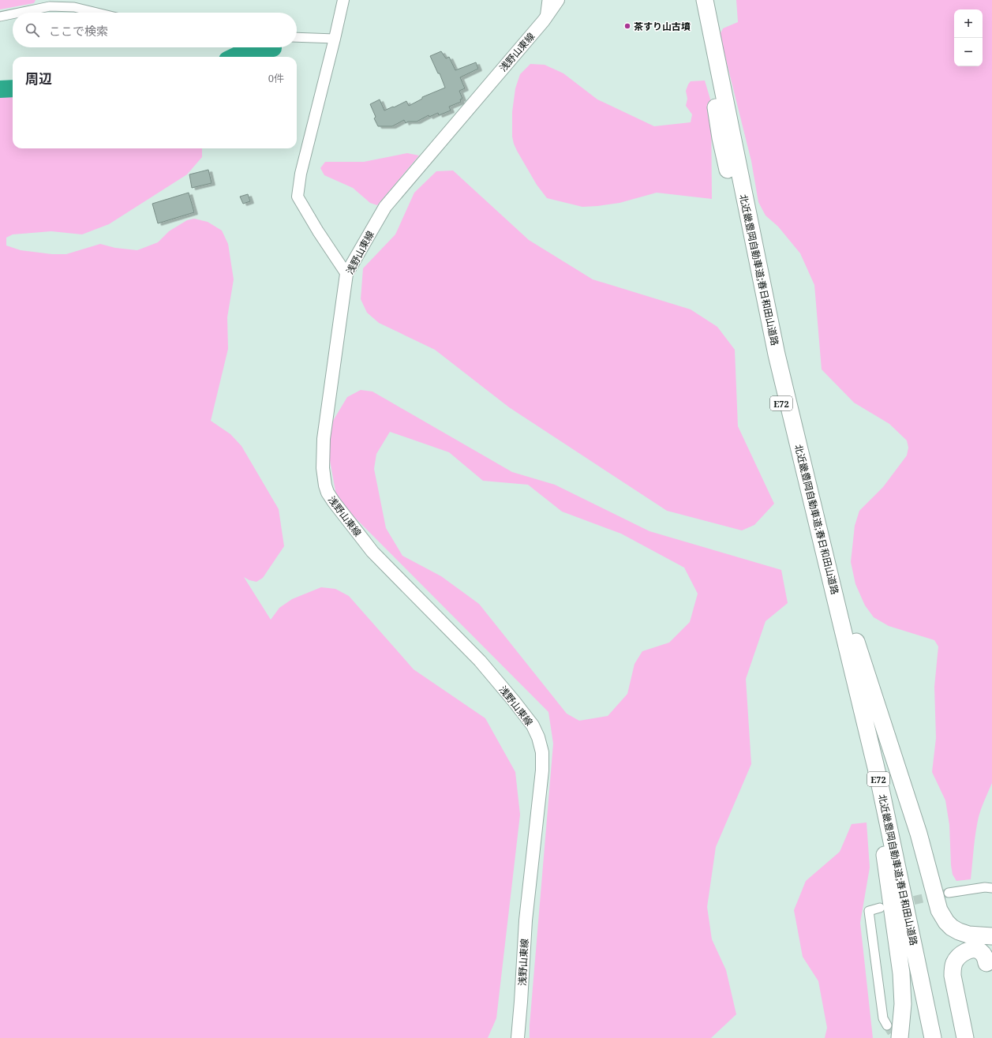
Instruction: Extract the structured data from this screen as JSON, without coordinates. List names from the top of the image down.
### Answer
{
  "streets": {
    "highway": ["北近畿豊岡自動車道;春日和田山道路", "E72"],
    "main road": ["浅野山東線"]
  },
  "places": ["茶すり山古墳"],
  "page": {
    "map_buttons": ["+", "−"],
    "search": "ここで検索",
    "heading": ["周辺", "0件"]
  }
}
